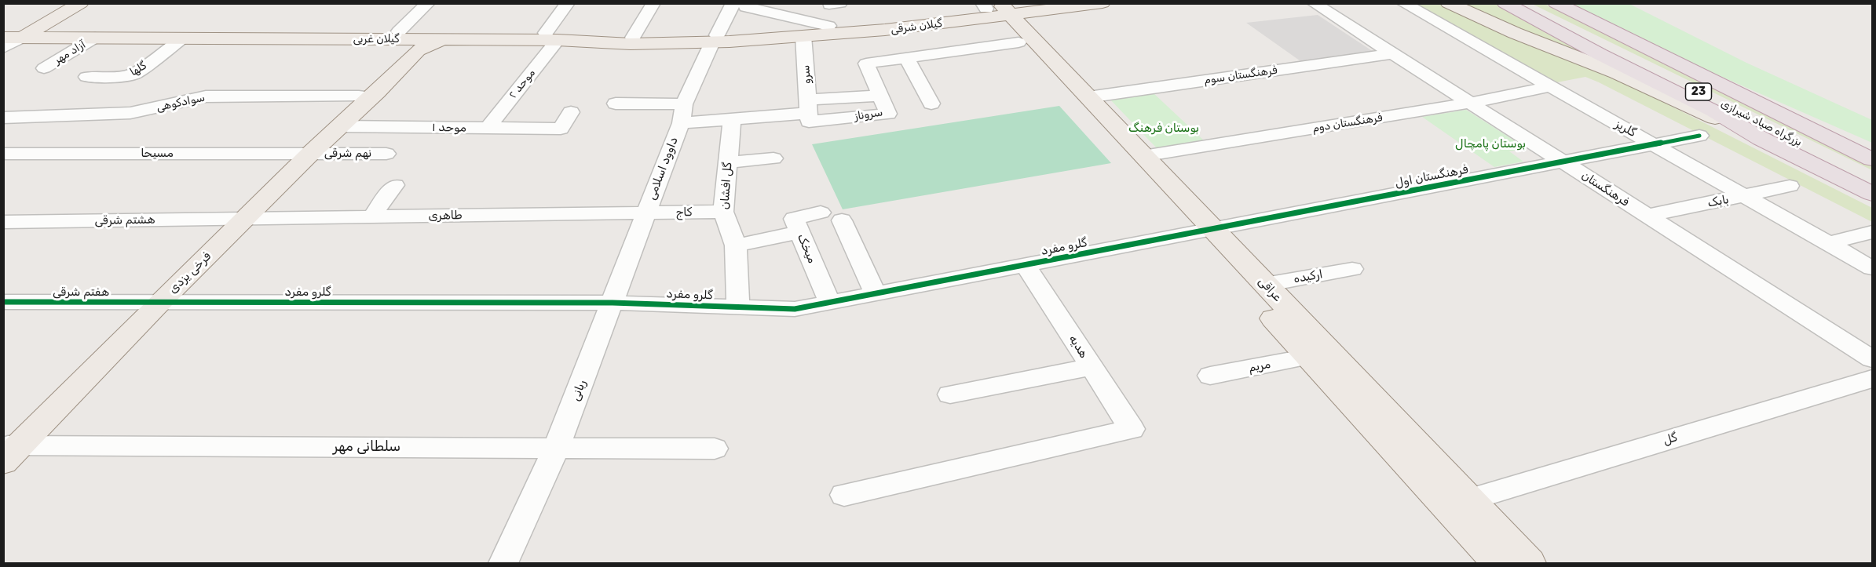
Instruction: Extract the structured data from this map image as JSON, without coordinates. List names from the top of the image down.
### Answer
{
  "streets": {
    "highway": ["23", "بزرگراه صیاد شیرازی"],
    "main road": [
      "گیلان شرقی",
      "گیلان غربی",
      "فرخی یزدی",
      "عراقی"
    ],
    "street": [
      "آزاد مهر",
      "گلها",
      "سرو",
      "فرهنگستان سوم",
      "موحد ۲",
      "سوادکوهی",
      "سروناز",
      "فرهنگستان دوم",
      "موحد ۱",
      "گلریز",
      "مسیحا",
      "نهم شرقی",
      "داوود اسلامی",
      "فرهنگستان اول",
      "گل افشان",
      "فرهنگستان",
      "بابک",
      "کاج",
      "طاهری",
      "هشتم شرقی",
      "گلرو مفرد",
      "میخک",
      "ارکیده",
      "هفتم شرقی",
      "هدیه",
      "مریم",
      "ربانی",
      "گل",
      "سلطانی مهر"
    ]
  },
  "crossings": [
    ["گیلان شرقی", "گیلان غربی"],
    ["گیلان شرقی", "سرو"],
    ["گیلان شرقی", "داوود اسلامی"],
    ["گیلان شرقی", "عراقی"],
    ["گیلان غربی", "آزاد مهر"],
    ["گیلان غربی", "گلها"],
    ["گیلان غربی", "موحد ۲"],
    ["گیلان غربی", "داوود اسلامی"],
    ["گیلان غربی", "فرخی یزدی"],
    ["سرو", "سروناز"],
    ["فرهنگستان سوم", "فرهنگستان"],
    ["فرهنگستان سوم", "عراقی"],
    ["موحد ۲", "موحد ۱"],
    ["سوادکوهی", "فرخی یزدی"],
    ["سروناز", "عراقی"],
    ["فرهنگستان دوم", "گلریز"],
    ["فرهنگستان دوم", "فرهنگستان"],
    ["فرهنگستان دوم", "عراقی"],
    ["موحد ۱", "فرخی یزدی"],
    ["گلریز", "فرهنگستان اول"],
    ["گلریز", "بابک"],
    ["مسیحا", "نهم شرقی"],
    ["مسیحا", "فرخی یزدی"],
    ["نهم شرقی", "فرخی یزدی"],
    ["داوود اسلامی", "کاج"],
    ["داوود اسلامی", "طاهری"],
    ["داوود اسلامی", "ربانی"],
    ["فرهنگستان اول", "فرهنگستان"],
    ["فرهنگستان اول", "گلرو مفرد"],
    ["فرهنگستان اول", "عراقی"],
    ["گل افشان", "کاج"],
    ["گل افشان", "گلرو مفرد"],
    ["فرهنگستان", "بابک"],
    ["کاج", "طاهری"],
    ["کاج", "ربانی"],
    ["طاهری", "هشتم شرقی"],
    ["طاهری", "فرخی یزدی"],
    ["طاهری", "ربانی"],
    ["هشتم شرقی", "فرخی یزدی"],
    ["گلرو مفرد", "میخک"],
    ["گلرو مفرد", "فرخی یزدی"],
    ["گلرو مفرد", "عراقی"],
    ["گلرو مفرد", "هفتم شرقی"],
    ["گلرو مفرد", "هدیه"],
    ["گلرو مفرد", "ربانی"],
    ["فرخی یزدی", "هفتم شرقی"],
    ["فرخی یزدی", "سلطانی مهر"],
    ["ارکیده", "عراقی"],
    ["عراقی", "مریم"],
    ["عراقی", "گل"],
    ["ربانی", "سلطانی مهر"]
  ],
  "parks": ["بوستان فرهنگ", "بوستان پامچال"]
}
